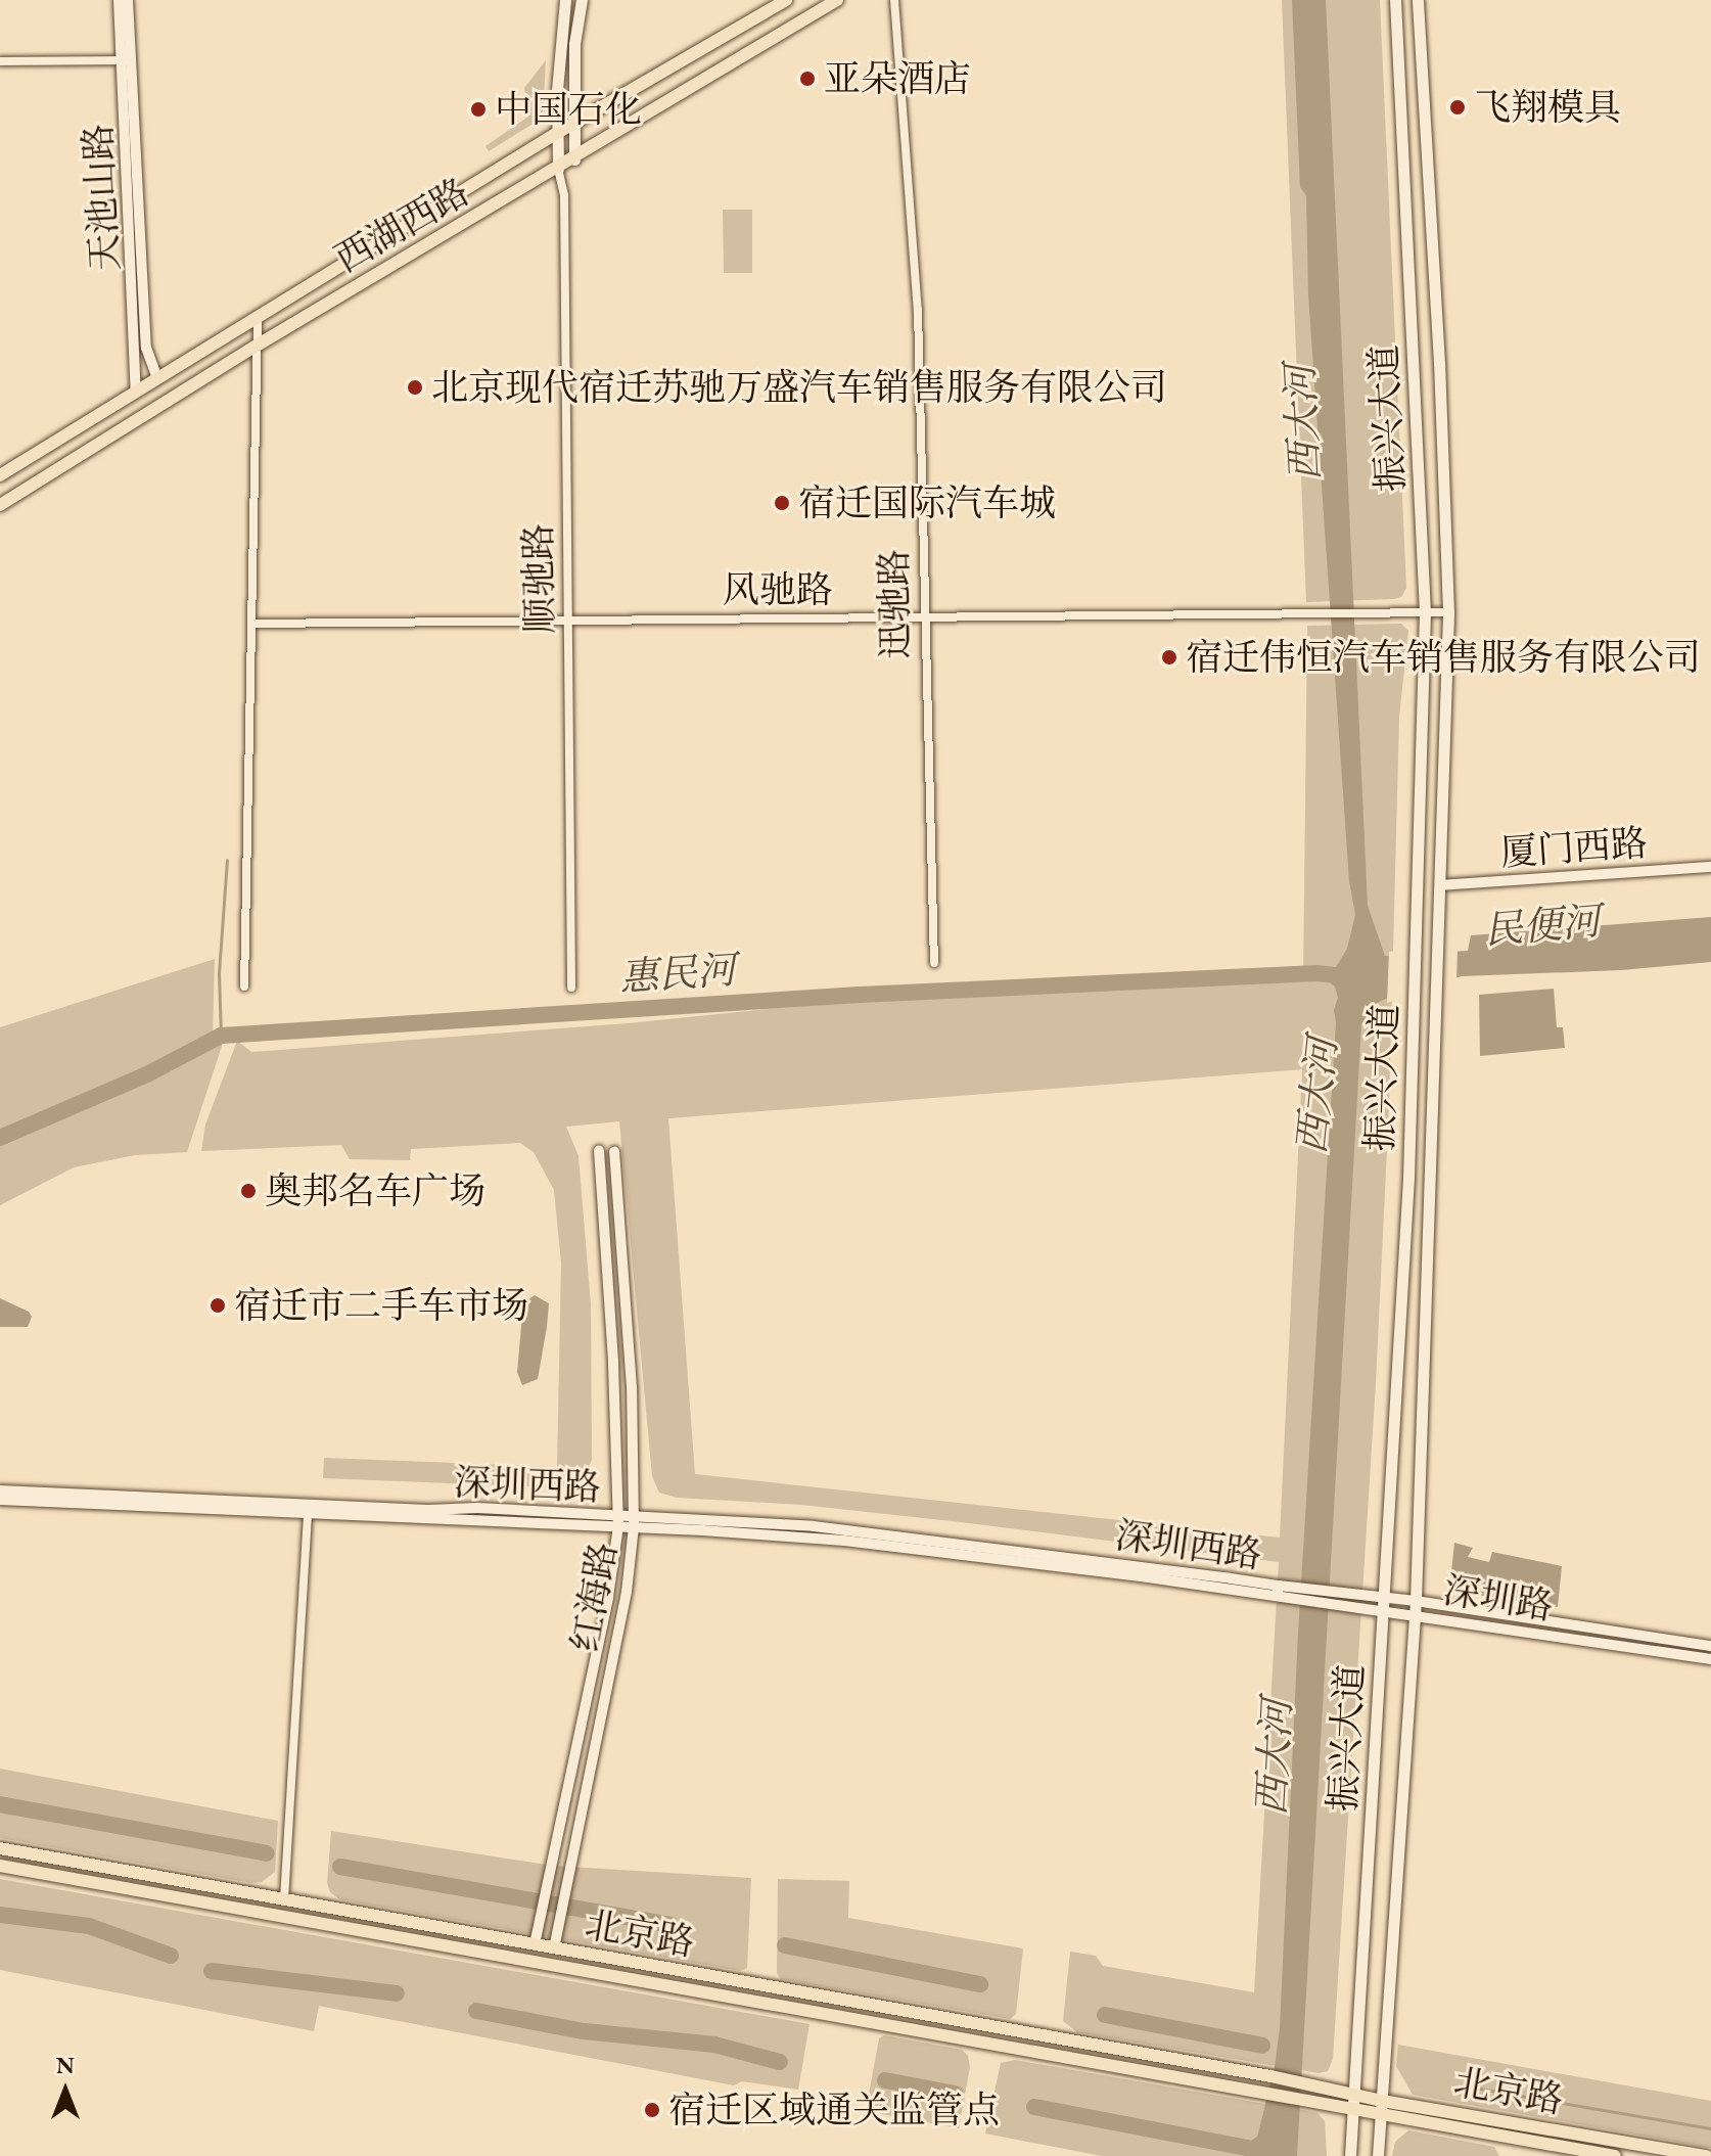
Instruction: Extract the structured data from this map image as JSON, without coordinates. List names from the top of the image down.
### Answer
{
  "streets": {
    "main road": ["西湖西路", "振兴大道", "北京路"],
    "street": [
      "天池山路",
      "顺驰路",
      "风驰路",
      "迅驰路",
      "厦门西路",
      "深圳西路",
      "红海路",
      "深圳路"
    ]
  },
  "crossings": [
    ["天池山路", "西湖西路"],
    ["西湖西路", "顺驰路"],
    ["振兴大道", "风驰路"],
    ["振兴大道", "厦门西路"],
    ["振兴大道", "深圳路"],
    ["振兴大道", "北京路"],
    ["顺驰路", "风驰路"],
    ["风驰路", "迅驰路"],
    ["深圳西路", "红海路"],
    ["深圳西路", "深圳路"],
    ["红海路", "北京路"]
  ],
  "water": ["西大河", "民便河", "惠民河"],
  "places": [
    "亚朵酒店",
    "飞翔模具",
    "中国石化",
    "北京现代宿迁苏驰万盛汽车销售服务有限公司",
    "宿迁国际汽车城",
    "宿迁伟恒汽车销售服务有限公司",
    "奥邦名车广场",
    "宿迁市二手车市场",
    "宿迁区域通关监管点"
  ],
  "north": "top"
}
